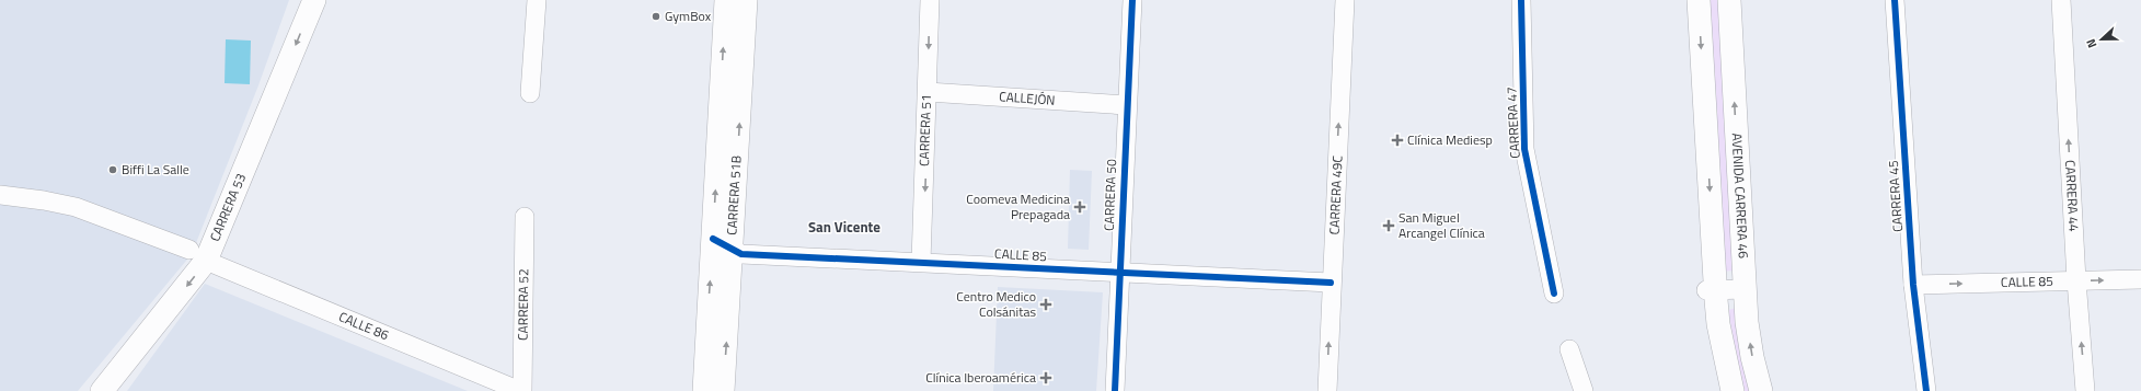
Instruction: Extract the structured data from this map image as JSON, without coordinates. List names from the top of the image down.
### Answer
{
  "streets": {
    "main road": ["CARRERA 51B", "AVENIDA CARRERA 46", "CARRERA 53"],
    "street": [
      "CALLEJÓN",
      "CARRERA 47",
      "CARRERA 51",
      "CARRERA 50",
      "CARRERA 49C",
      "CARRERA 45",
      "CARRERA 44",
      "CALLE 85",
      "CARRERA 52",
      "CALLE 86"
    ]
  },
  "crossings": [
    ["CALLEJÓN", "CARRERA 51"],
    ["CALLEJÓN", "CARRERA 50"],
    ["CARRERA 51", "CALLE 85"],
    ["CARRERA 50", "CALLE 85"],
    ["CARRERA 49C", "CALLE 85"],
    ["CARRERA 51B", "CALLE 85"],
    ["CARRERA 45", "CALLE 85"],
    ["CARRERA 44", "CALLE 85"],
    ["CARRERA 53", "CALLE 86"],
    ["CARRERA 52", "CALLE 86"]
  ],
  "one_way": [
    "CARRERA 51",
    "CARRERA 49C",
    "CARRERA 51B",
    "CARRERA 44",
    "CARRERA 53"
  ],
  "districts": ["San Vicente"],
  "places": {
    "other": ["GymBox", "Biffi La Salle"],
    "health": [
      "Clínica Mediesp",
      "Coomeva Medicina Prepagada",
      "San Miguel Arcangel Clínica",
      "Centro Medico Colsánitas",
      "Clínica Iberoamérica"
    ]
  },
  "north": "left"
}
